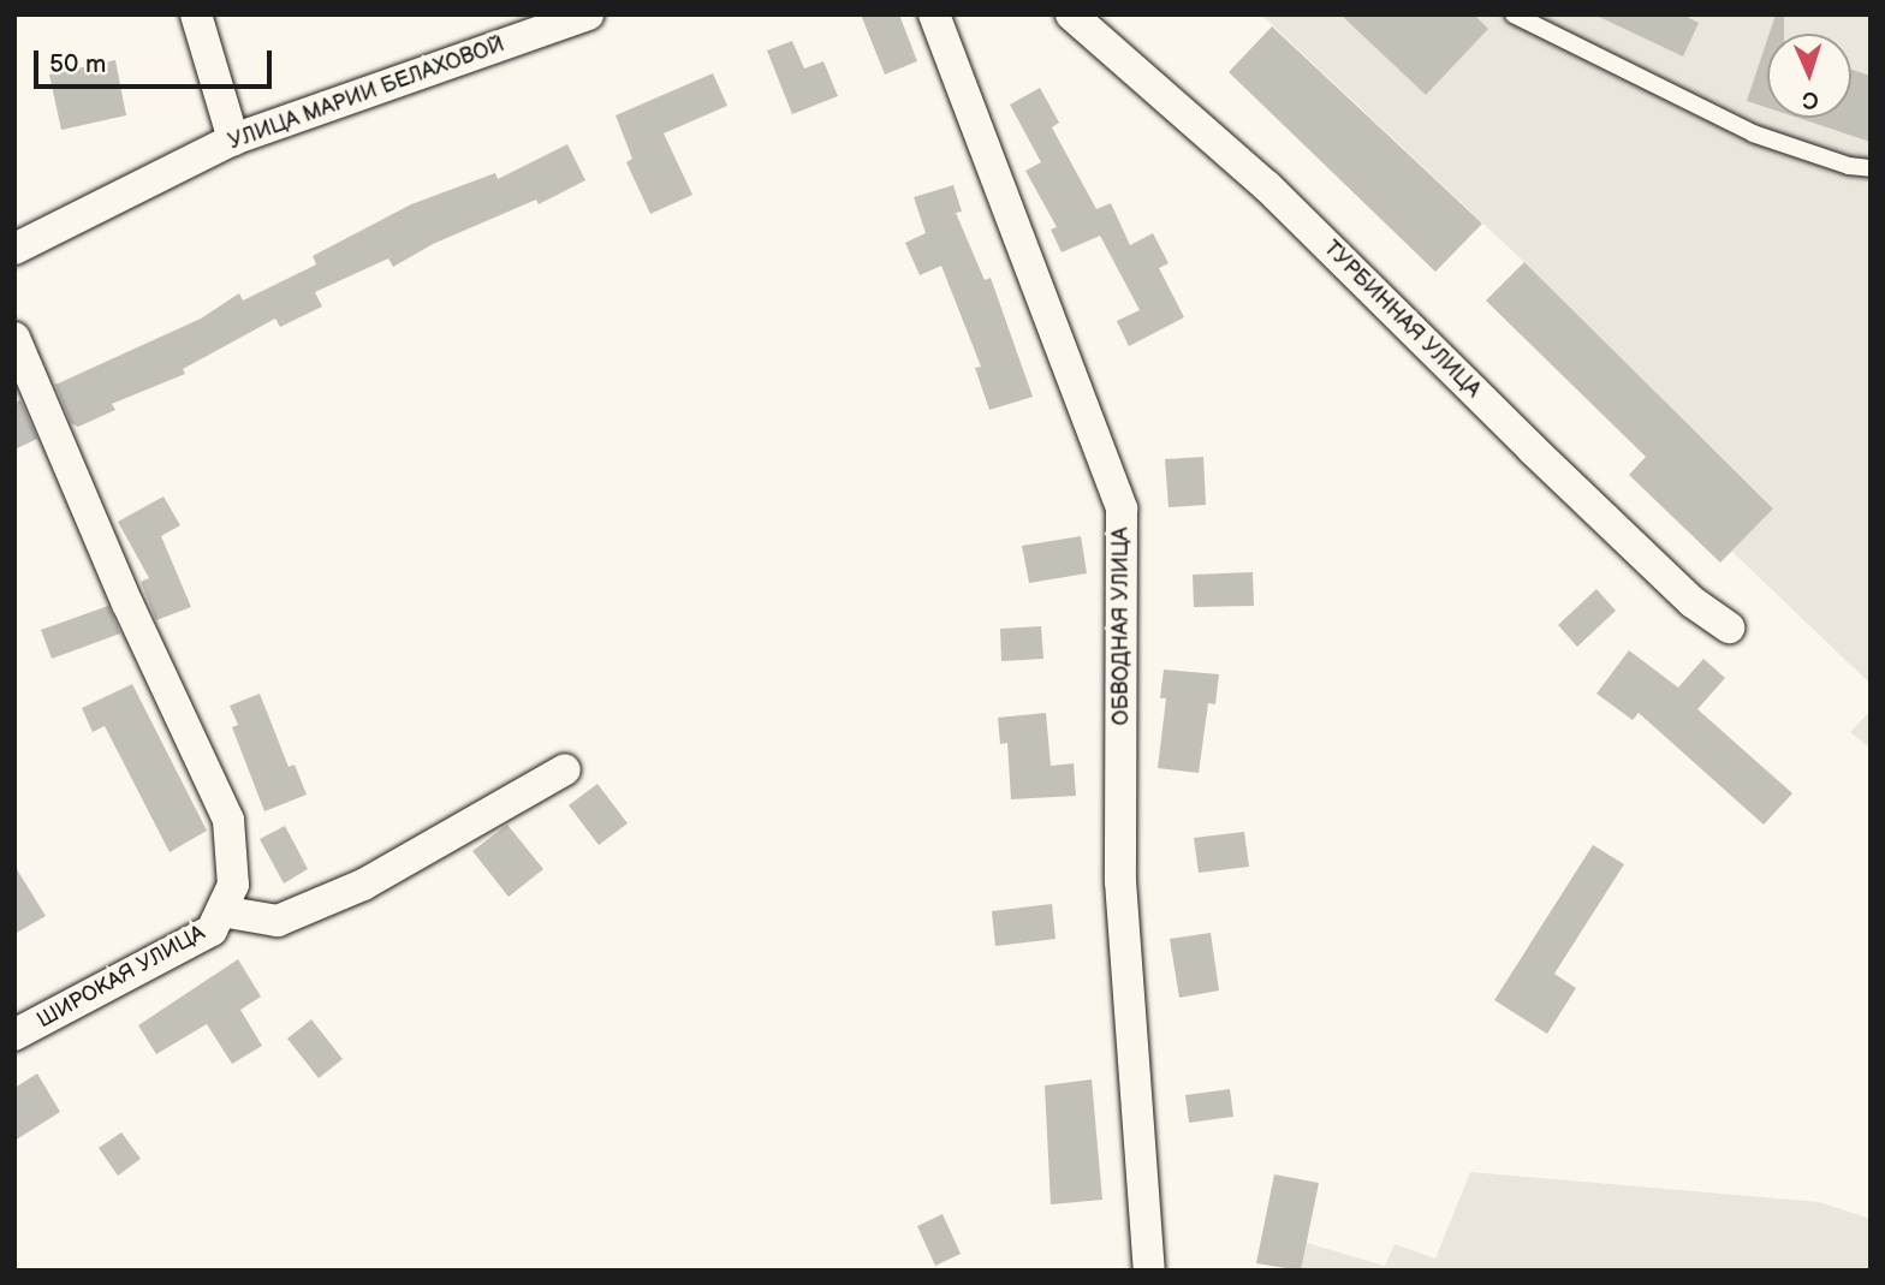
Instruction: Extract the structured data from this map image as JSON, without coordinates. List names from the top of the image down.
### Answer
{
  "streets": {
    "street": [
      "УЛИЦА МАРИИ БЕЛАХОВОЙ",
      "ТУРБИННАЯ УЛИЦА",
      "ОБВОДНАЯ УЛИЦА",
      "ШИРОКАЯ УЛИЦА"
    ]
  },
  "scale_bar": "50 m",
  "north": "bottom"
}
